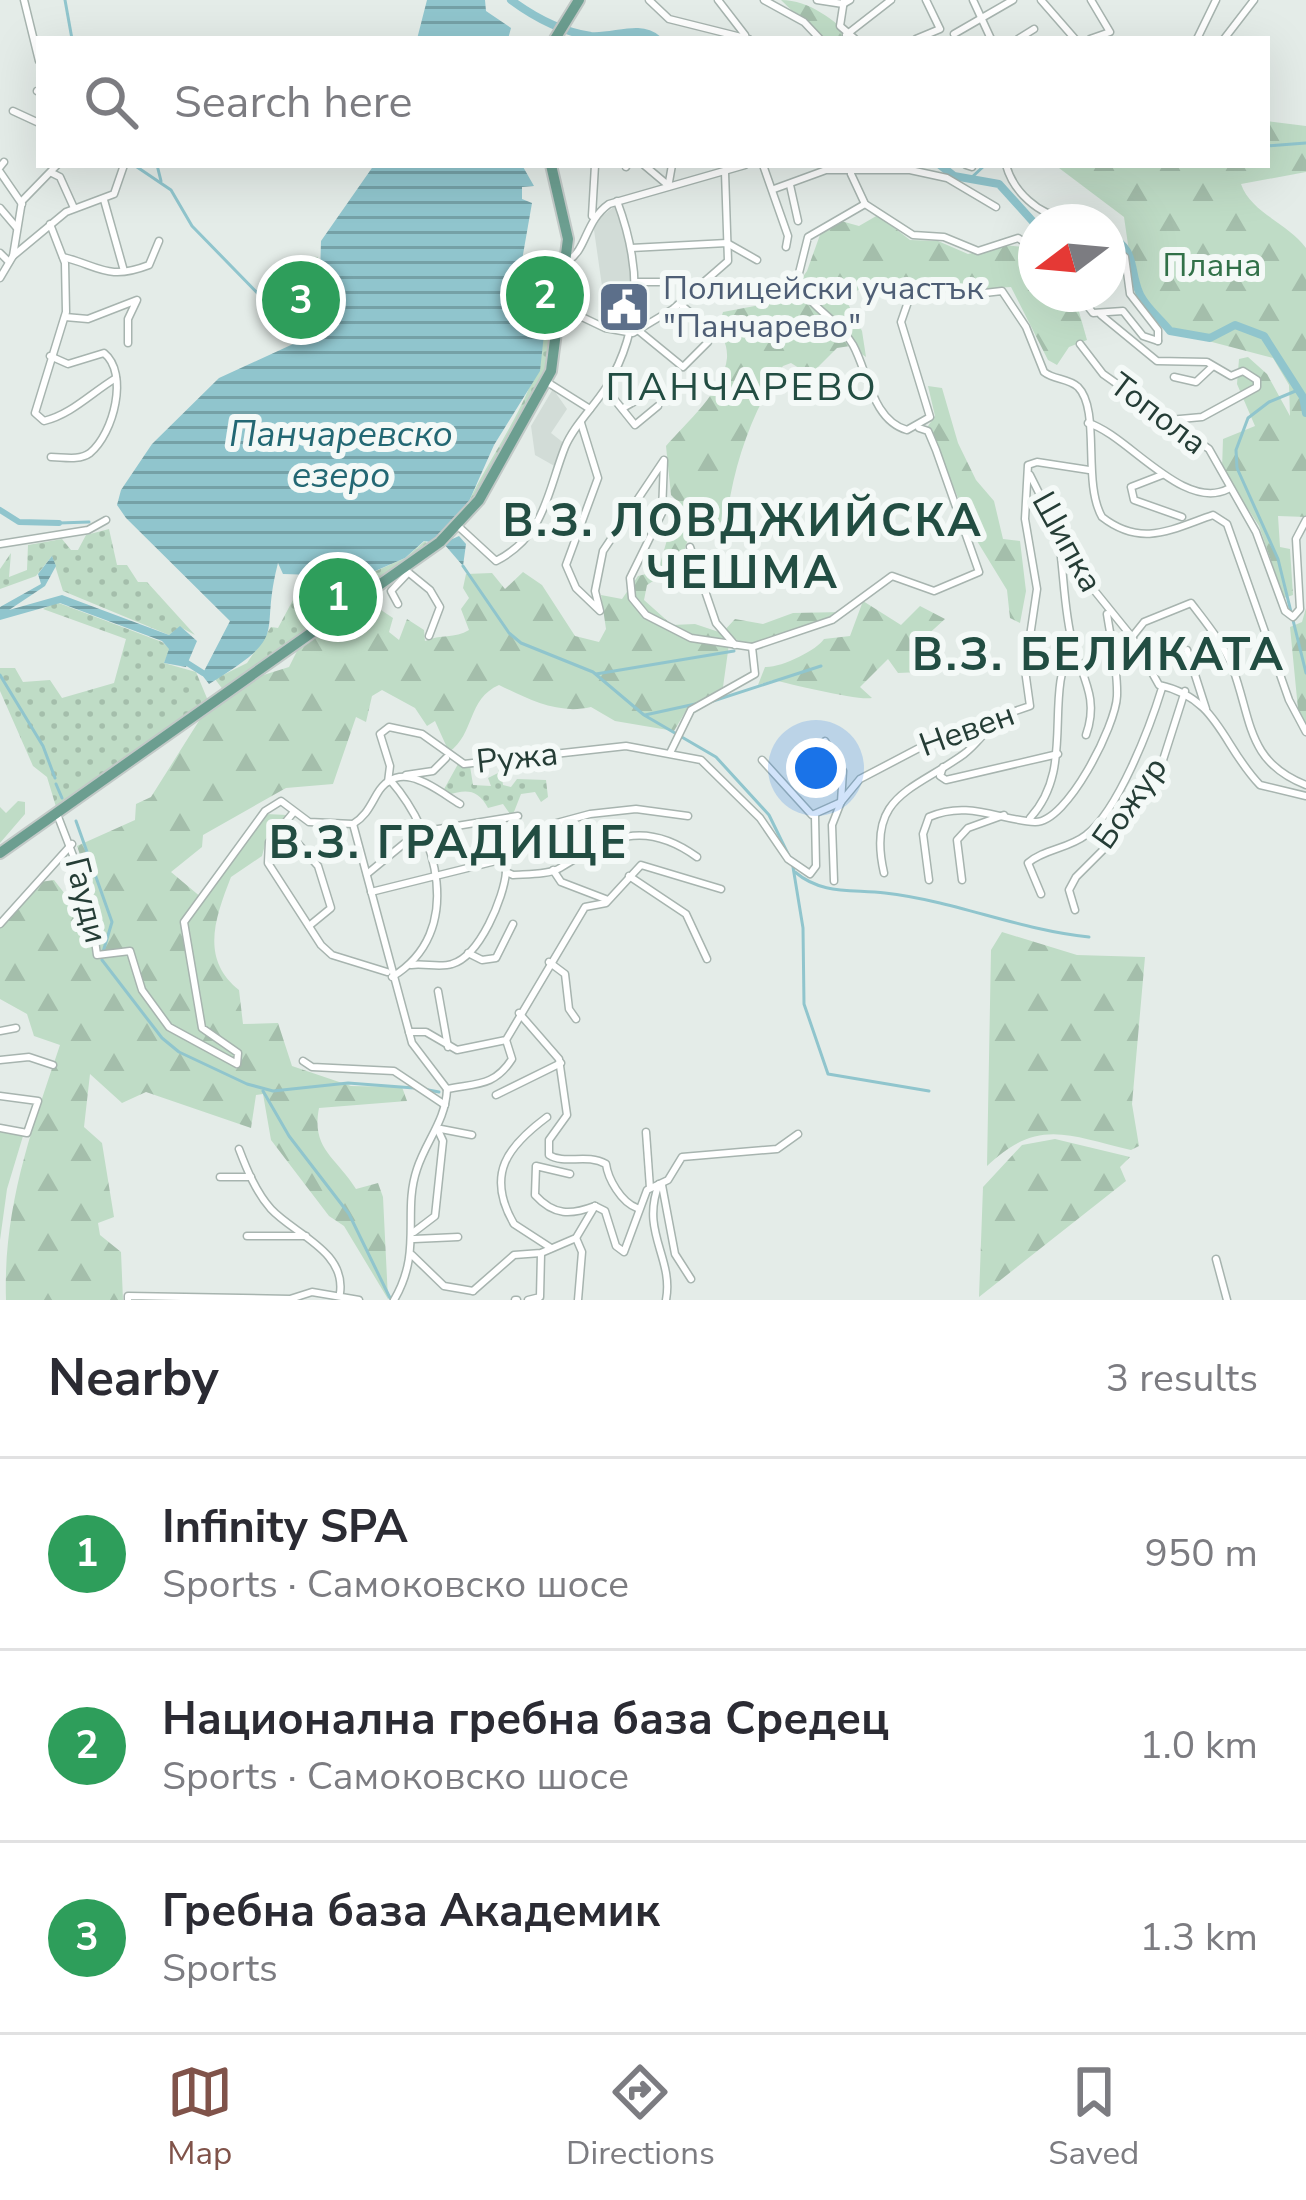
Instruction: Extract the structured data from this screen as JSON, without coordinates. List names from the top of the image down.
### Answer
{
  "streets": {
    "street": [
      "Топола",
      "Шипка",
      "Невен",
      "Ружа",
      "Божур",
      "Гауди"
    ]
  },
  "crossings": [
    ["Шипка", "Невен"]
  ],
  "districts": [
    "ПАНЧАРЕВО",
    "В.З. ЛОВДЖИЙСКА ЧЕШМА",
    "В.З. БЕЛИКАТА",
    "В.З. ГРАДИЩЕ"
  ],
  "water": ["Панчаревско езеро"],
  "parks": ["Плана"],
  "places": {
    "public building": ["Полицейски участък \"Панчарево\""]
  },
  "north": "left",
  "page": {
    "search": "Search here",
    "pins": ["2", "3", "1"],
    "heading": ["Nearby", "3 results"],
    "list": [
      {
        "mark": "1",
        "name": "Infinity SPA",
        "note": "Sports · Самоковско шосе",
        "value": "950 m"
      },
      {
        "mark": "2",
        "name": "Национална гребна база Средец",
        "note": "Sports · Самоковско шосе",
        "value": "1.0 km"
      },
      {
        "mark": "3",
        "name": "Гребна база Академик",
        "note": "Sports",
        "value": "1.3 km"
      }
    ],
    "nav": ["Map", "Directions", "Saved"]
  }
}
